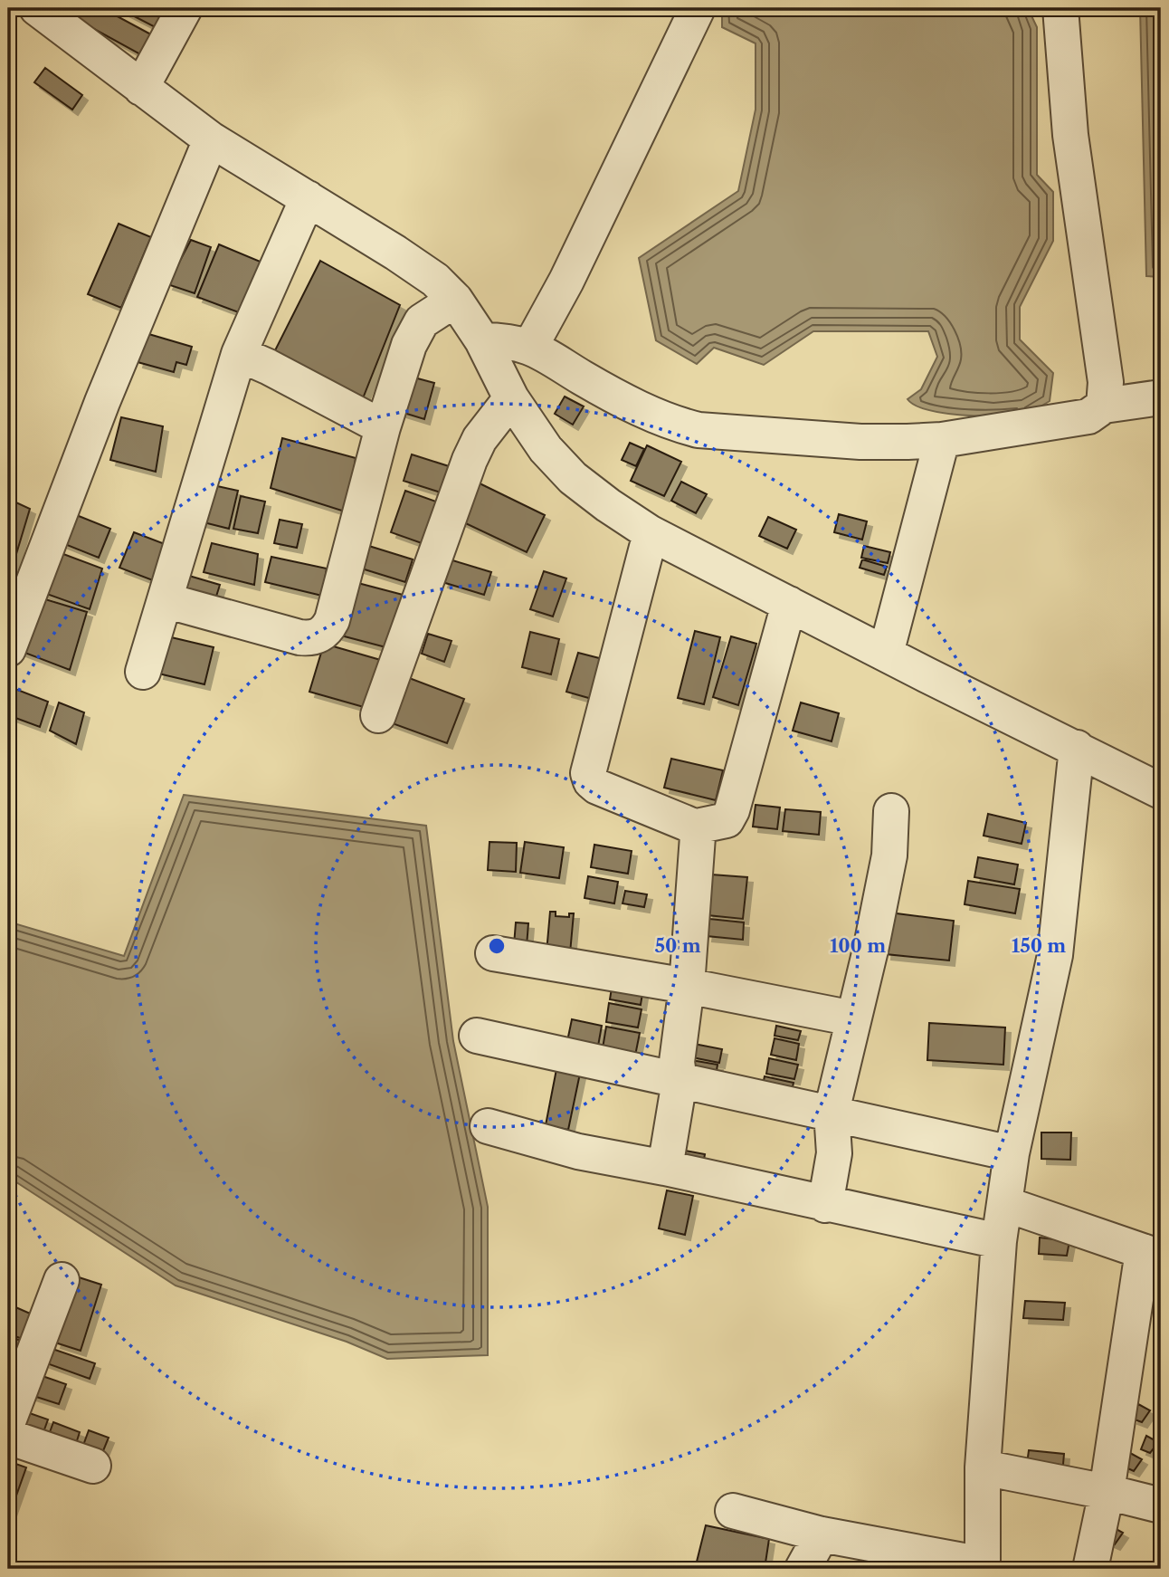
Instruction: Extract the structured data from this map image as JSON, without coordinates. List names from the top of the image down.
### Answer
{
  "rings": ["50 m", "100 m", "150 m"]
}
